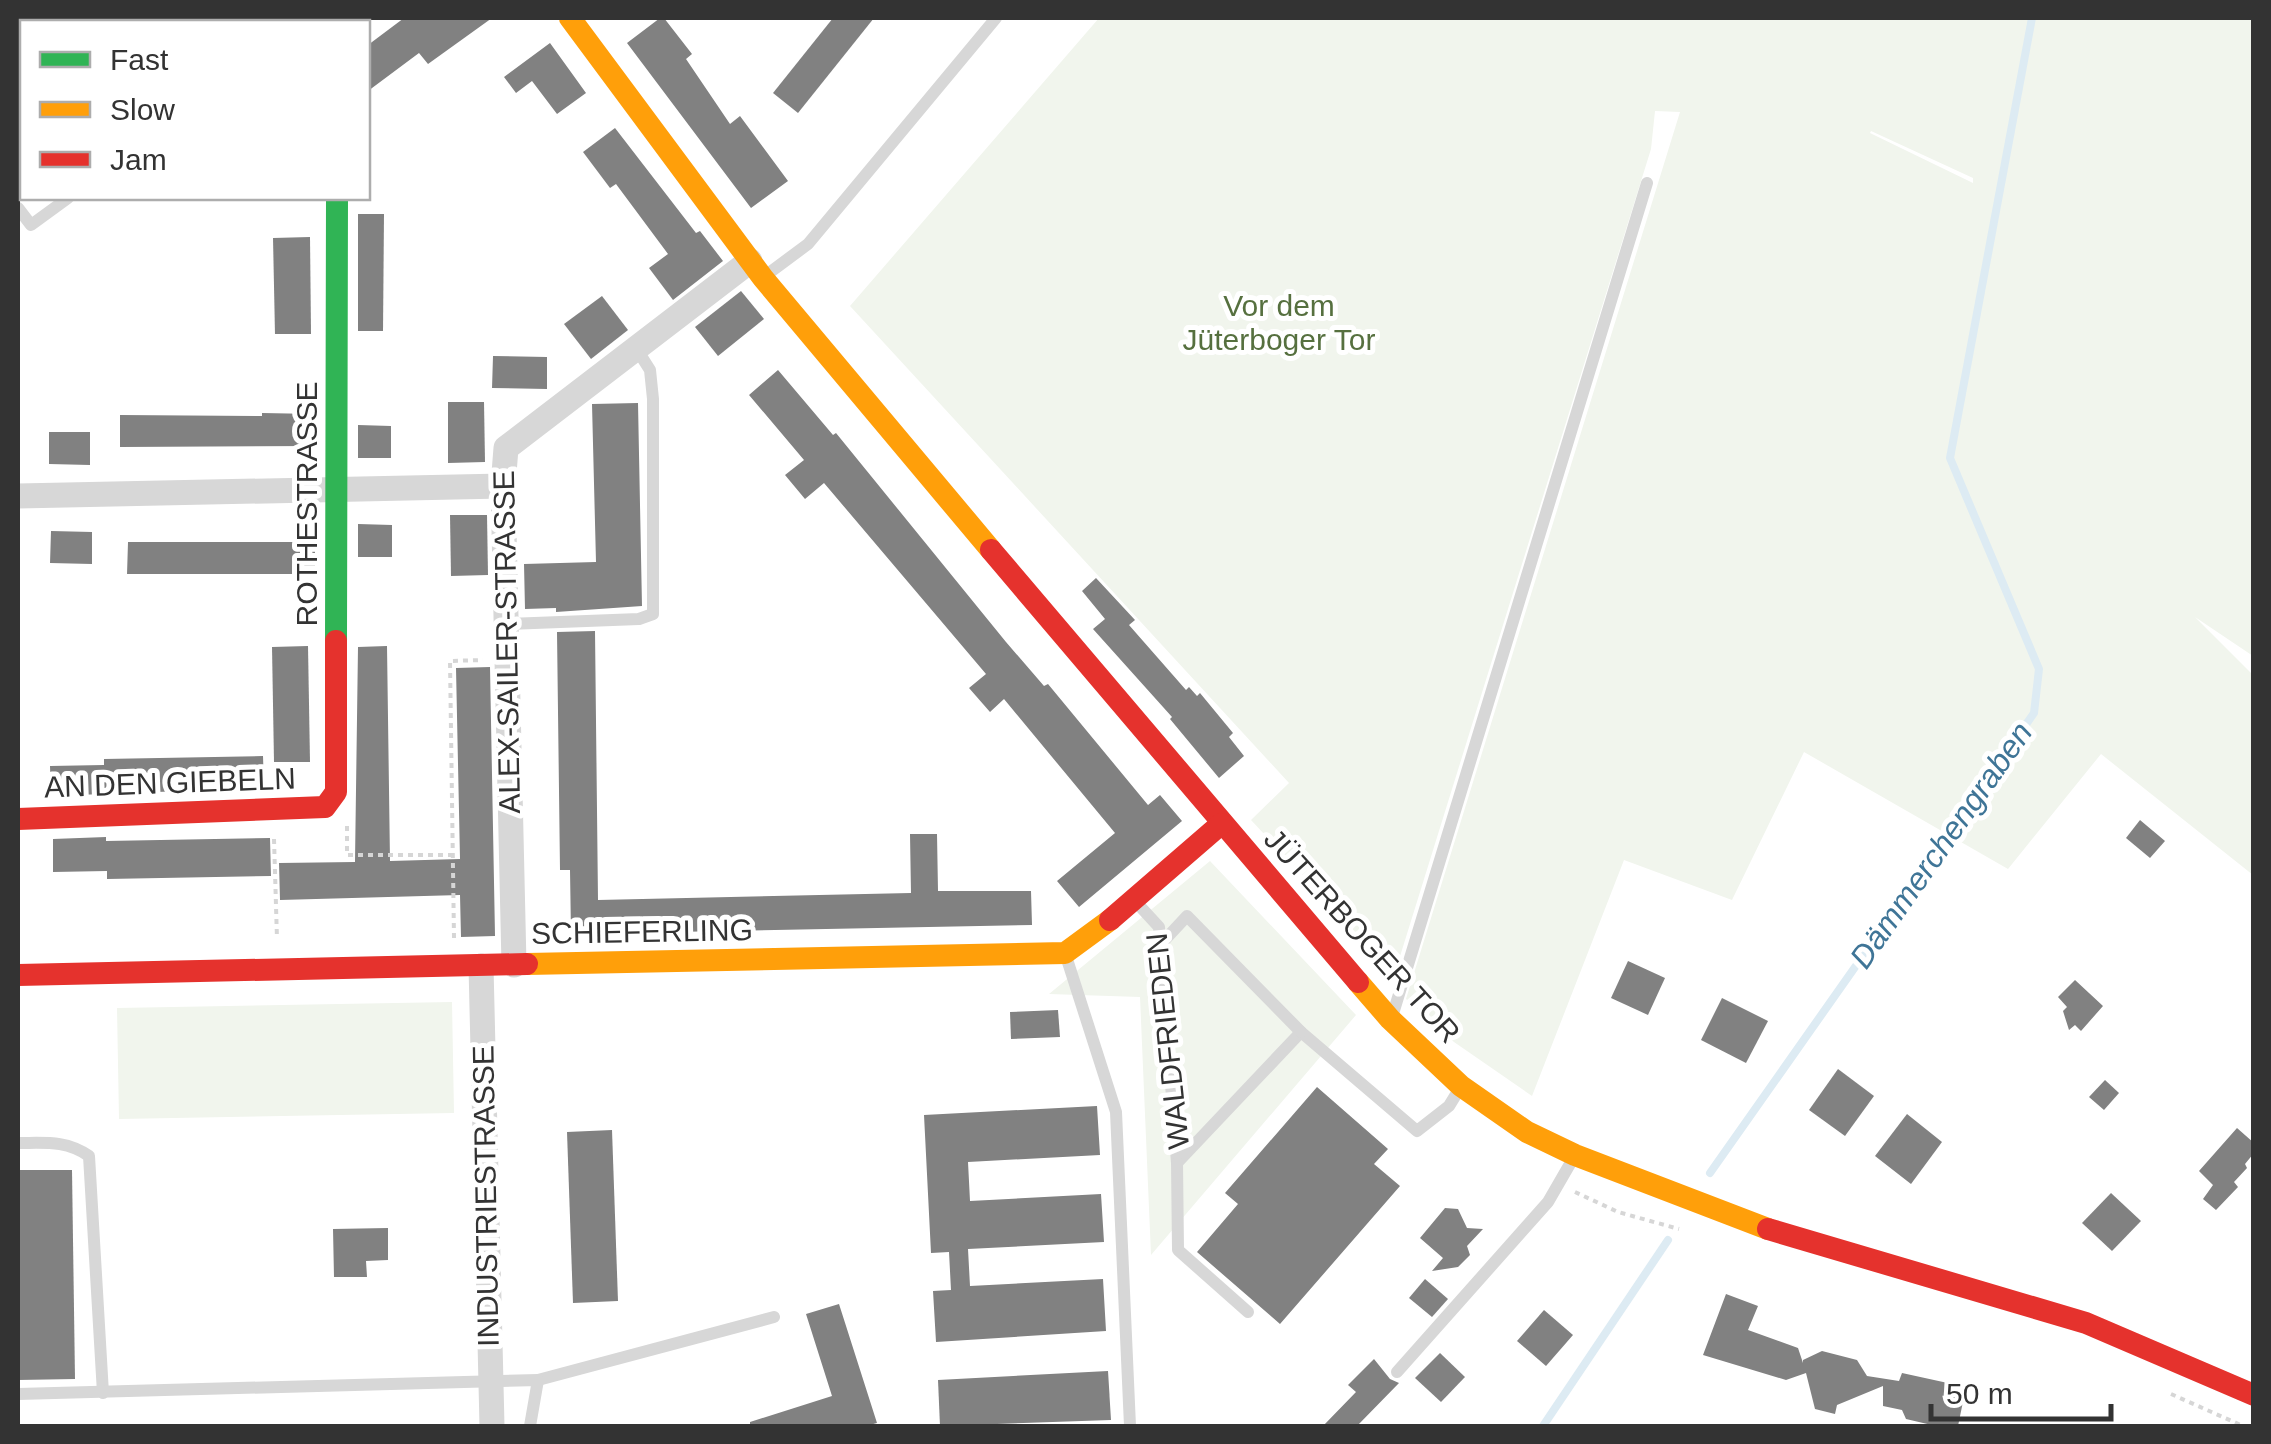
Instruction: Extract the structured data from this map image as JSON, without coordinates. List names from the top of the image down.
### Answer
{
  "streets": {
    "main road": [
      "ROTHESTRASSE",
      "AN DEN GIEBELN",
      "SCHIEFERLING",
      "JÜTERBOGER TOR"
    ],
    "street": ["ALEX-SAILER-STRASSE", "INDUSTRIESTRASSE"],
    "lane": ["WALDFRIEDEN"]
  },
  "crossings": [
    ["ROTHESTRASSE", "AN DEN GIEBELN"],
    ["ALEX-SAILER-STRASSE", "SCHIEFERLING"],
    ["ALEX-SAILER-STRASSE", "JÜTERBOGER TOR"],
    ["SCHIEFERLING", "INDUSTRIESTRASSE"]
  ],
  "water": ["Dämmerchengraben"],
  "parks": ["Vor dem Jüterboger Tor"],
  "legend": ["Fast", "Slow", "Jam"],
  "scale_bar": "50 m"
}
